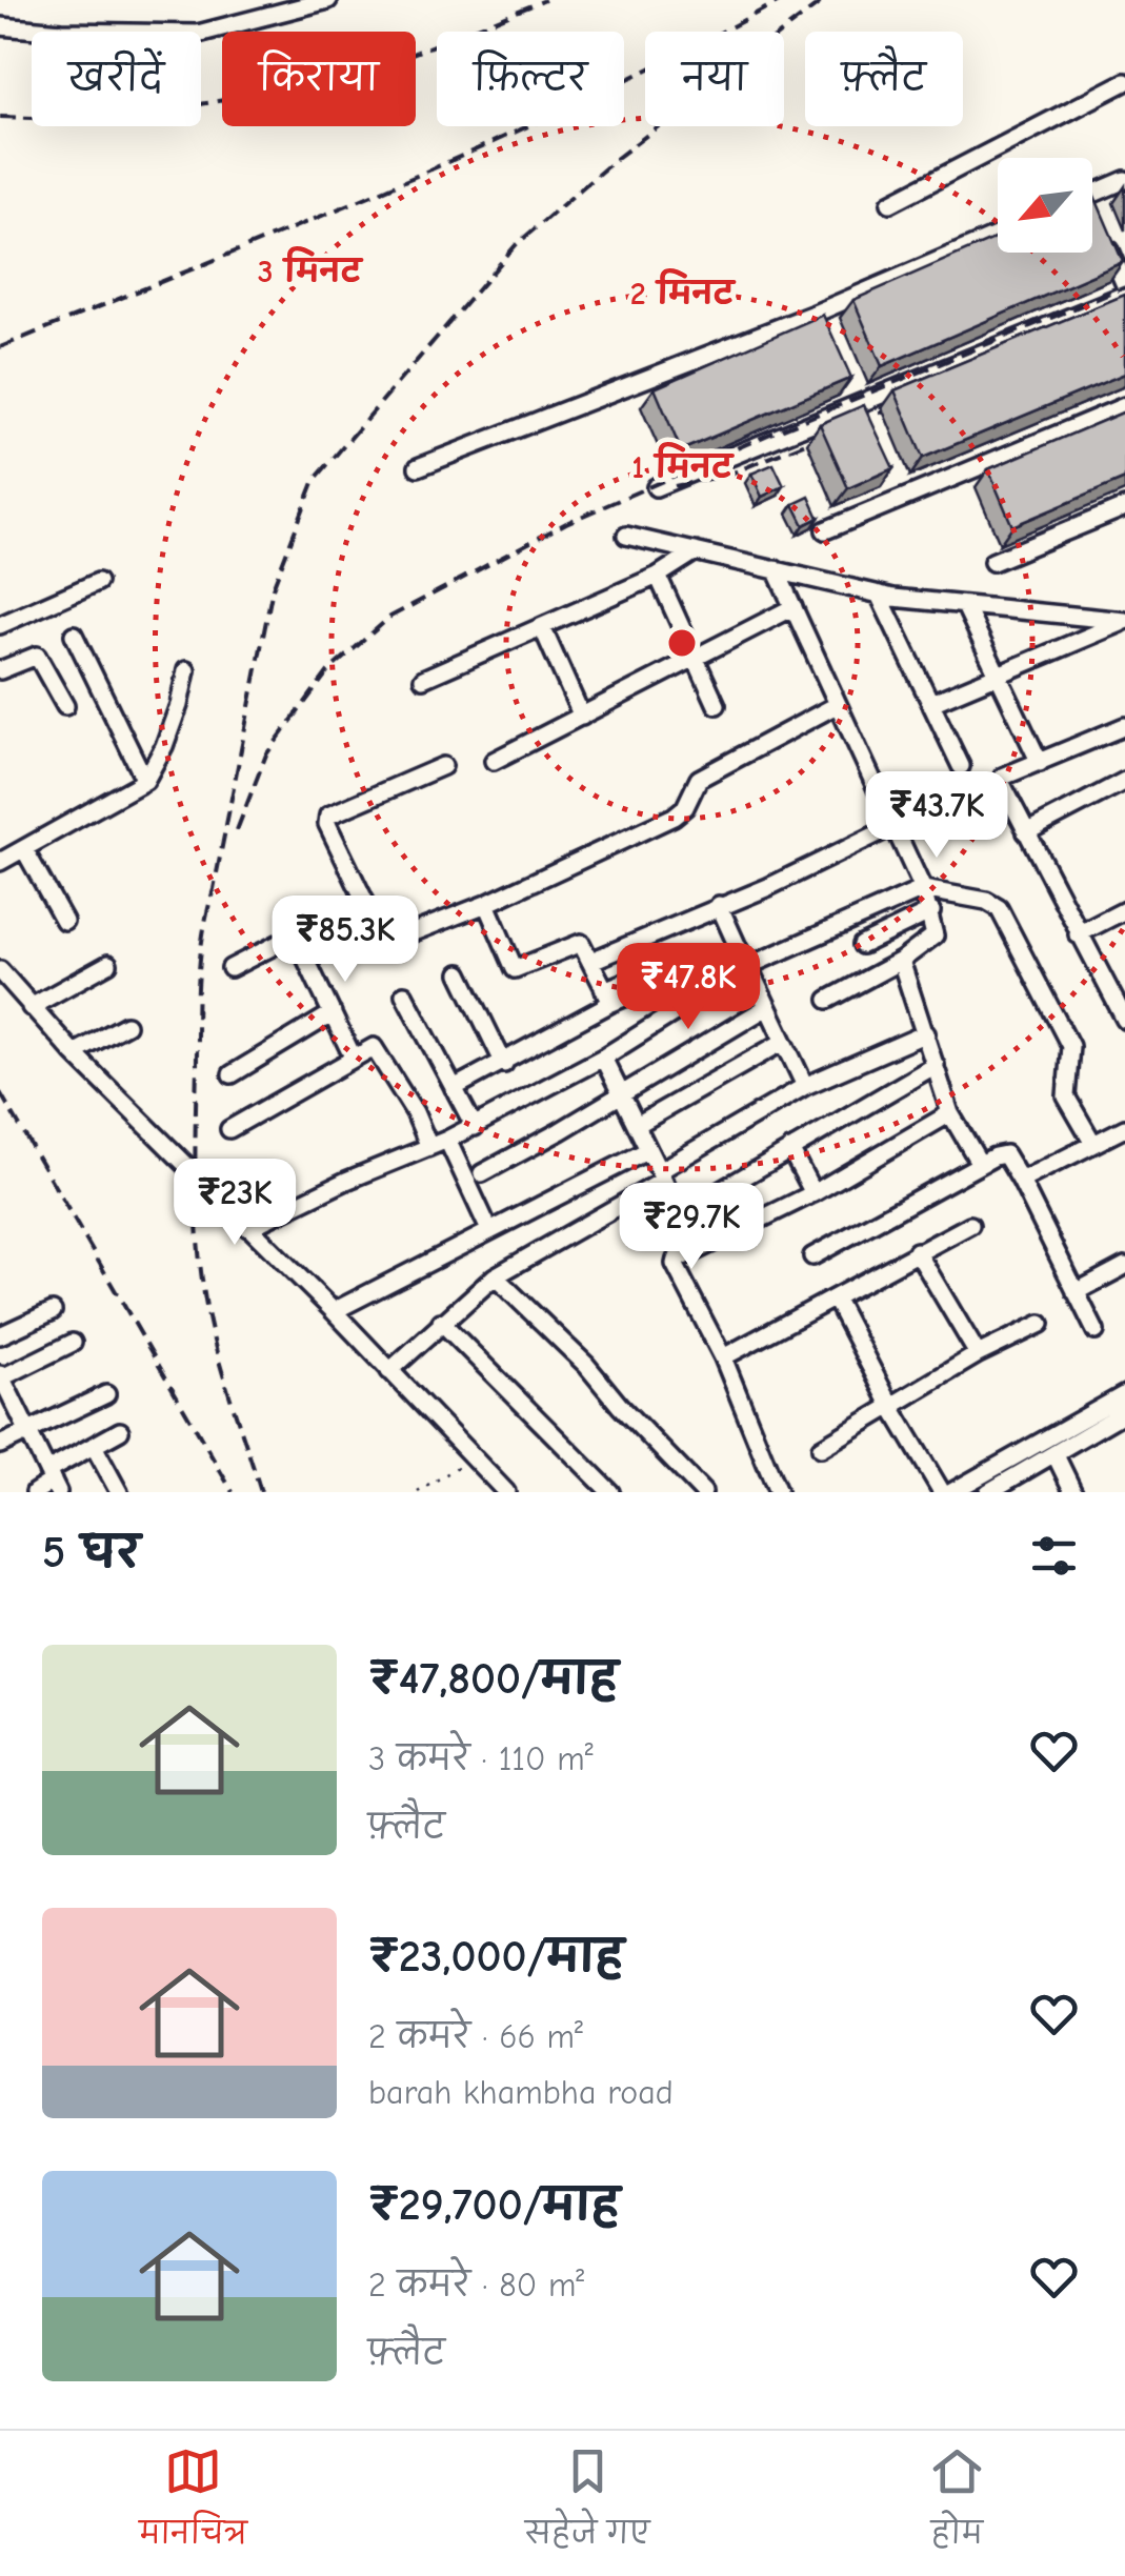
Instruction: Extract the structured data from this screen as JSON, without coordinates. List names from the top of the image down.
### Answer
{
  "north": "bottom left",
  "page": {
    "chip": [
      "खरीदें",
      "किराया",
      "फ़िल्टर",
      "नया",
      "फ़्लैट"
    ],
    "price": [
      "₹43.7K",
      "₹85.3K",
      "₹47.8K",
      "₹23K",
      "₹29.7K"
    ],
    "heading": "5 घर",
    "list": [
      {
        "name": "₹47,800/माह",
        "note": "3 कमरे · 110 m² · फ़्लैट"
      },
      {
        "name": "₹23,000/माह",
        "note": "2 कमरे · 66 m² · barah khambha road"
      },
      {
        "name": "₹29,700/माह",
        "note": "2 कमरे · 80 m² · फ़्लैट"
      }
    ],
    "tabs": ["मानचित्र", "सहेजे गए", "होम"]
  },
  "rings": ["3 मिनट", "2 मिनट", "1 मिनट"]
}
